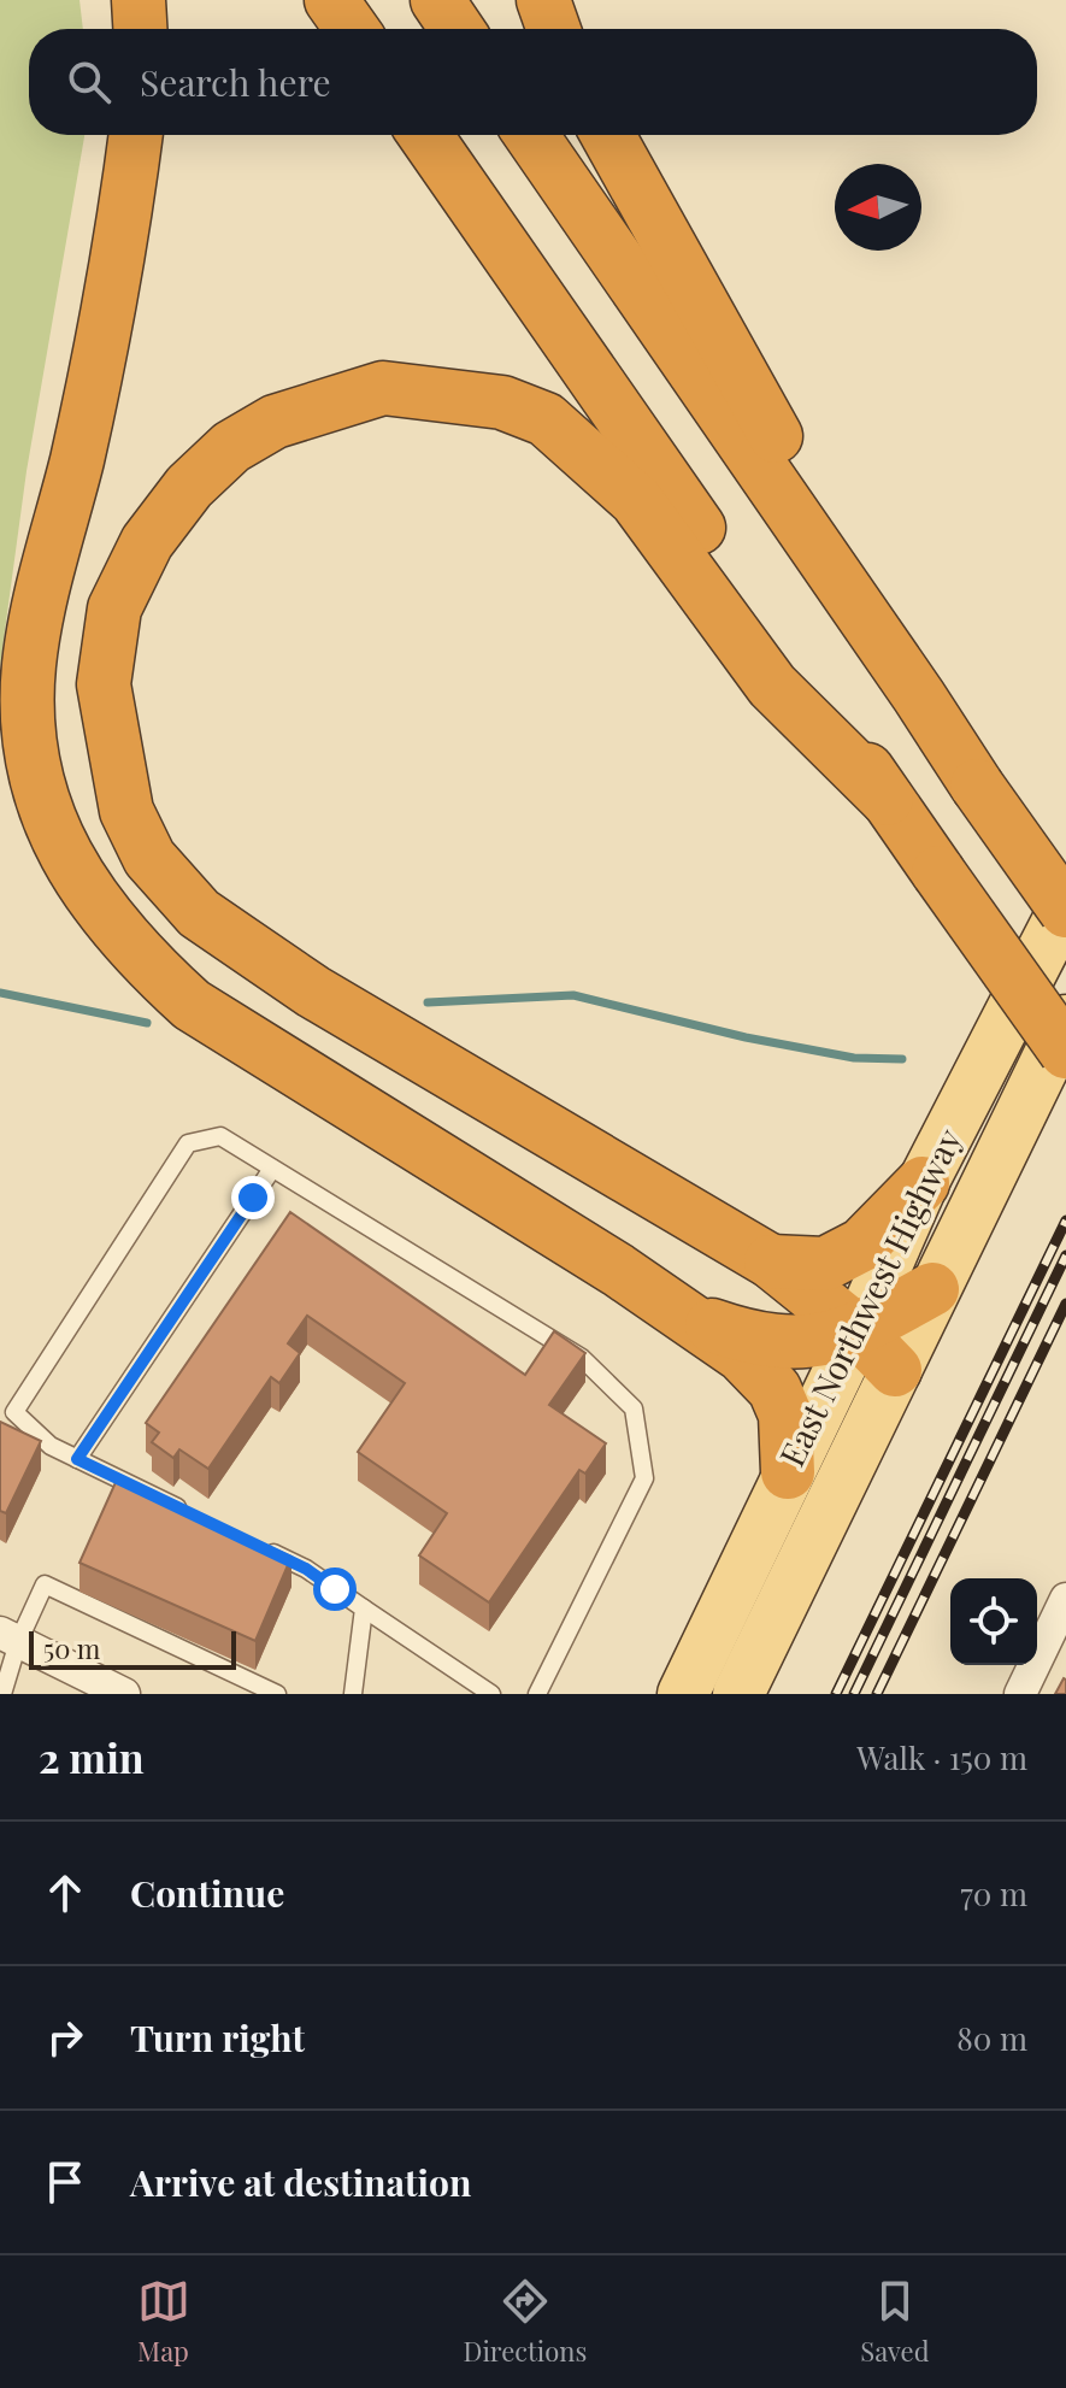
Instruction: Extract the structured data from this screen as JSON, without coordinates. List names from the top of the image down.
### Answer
{
  "streets": {
    "main road": ["East Northwest Highway"]
  },
  "scale_bar": "50 m",
  "north": "left",
  "page": {
    "search": "Search here",
    "scale": "50 m",
    "heading": ["2 min", "Walk · 150 m"],
    "list": [
      ["Continue", "70 m"],
      ["Turn right", "80 m"],
      "Arrive at destination"
    ],
    "nav": ["Map", "Directions", "Saved"]
  }
}
